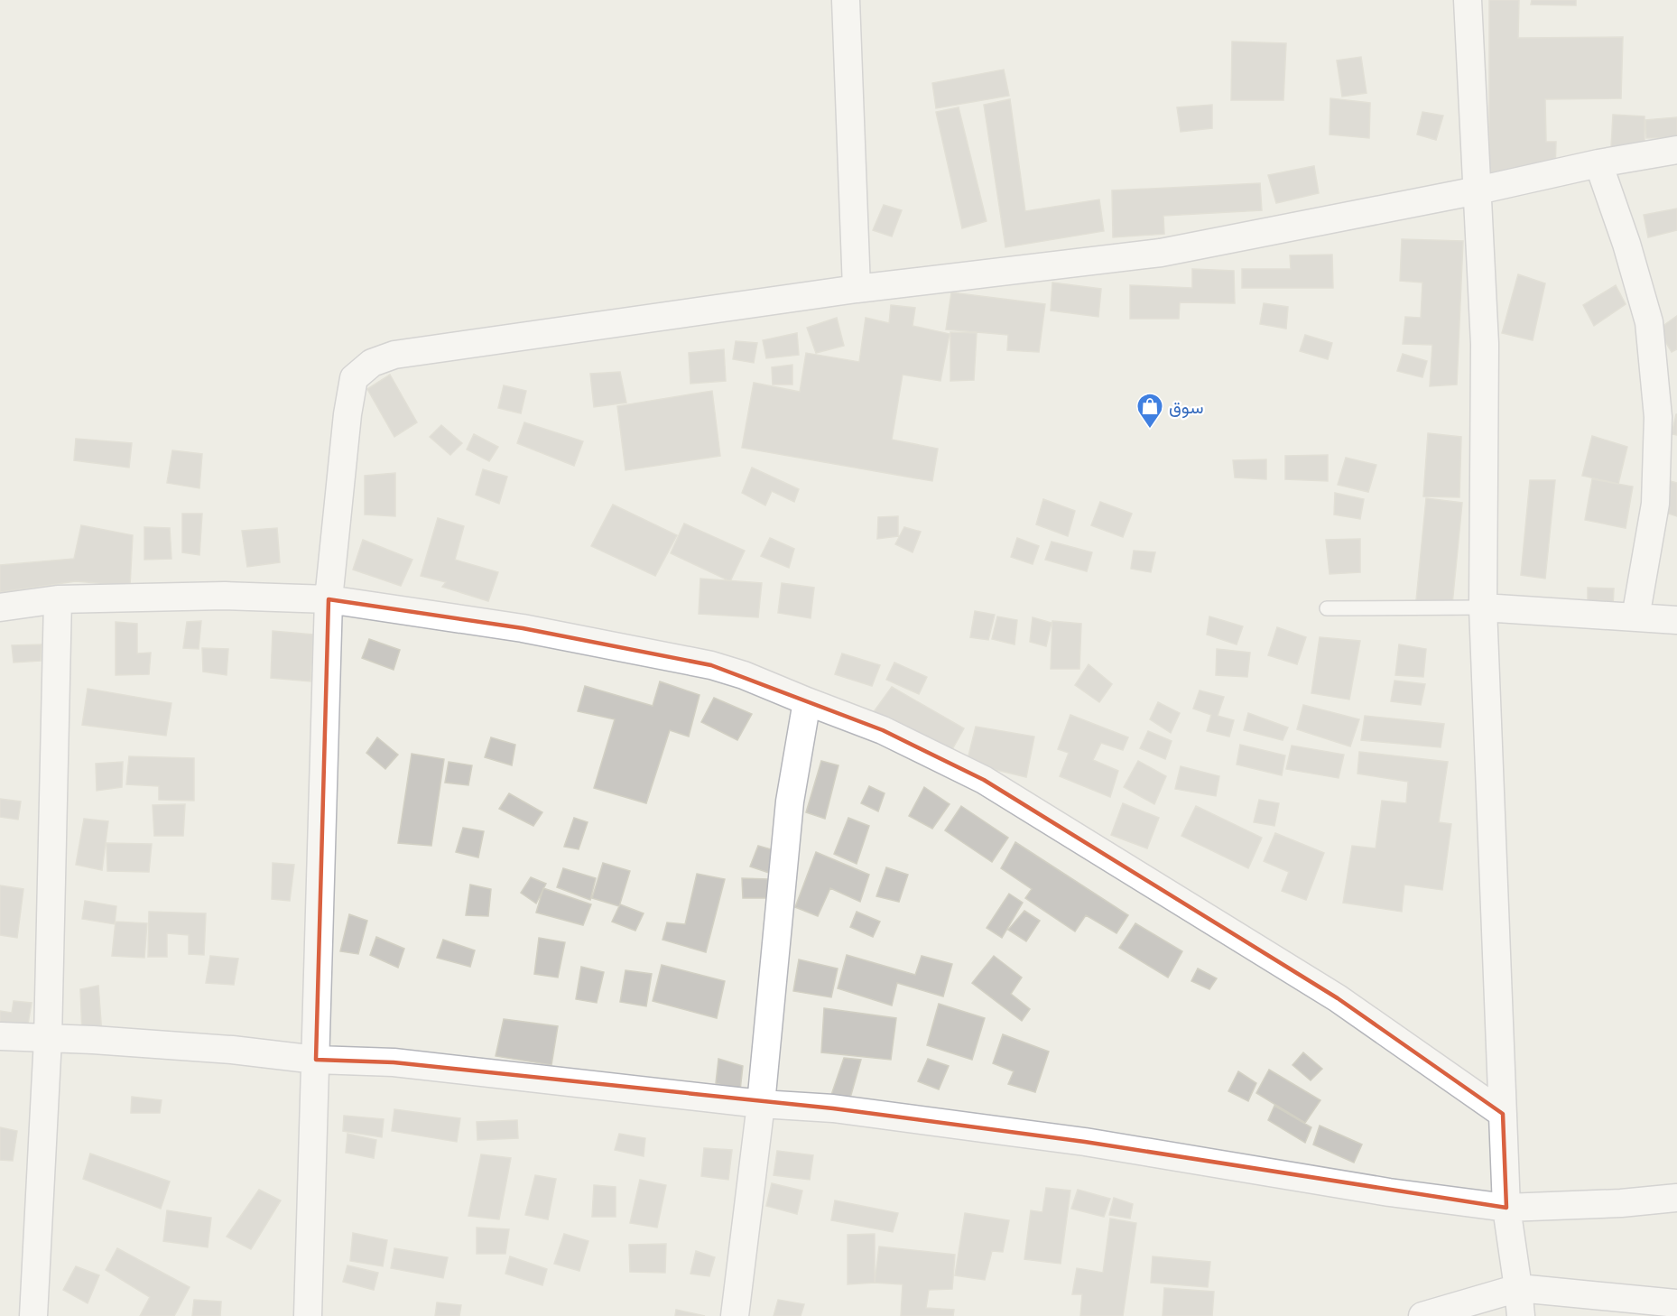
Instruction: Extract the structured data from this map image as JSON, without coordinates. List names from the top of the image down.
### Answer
{
  "places": {
    "shop": ["سوق"]
  }
}
